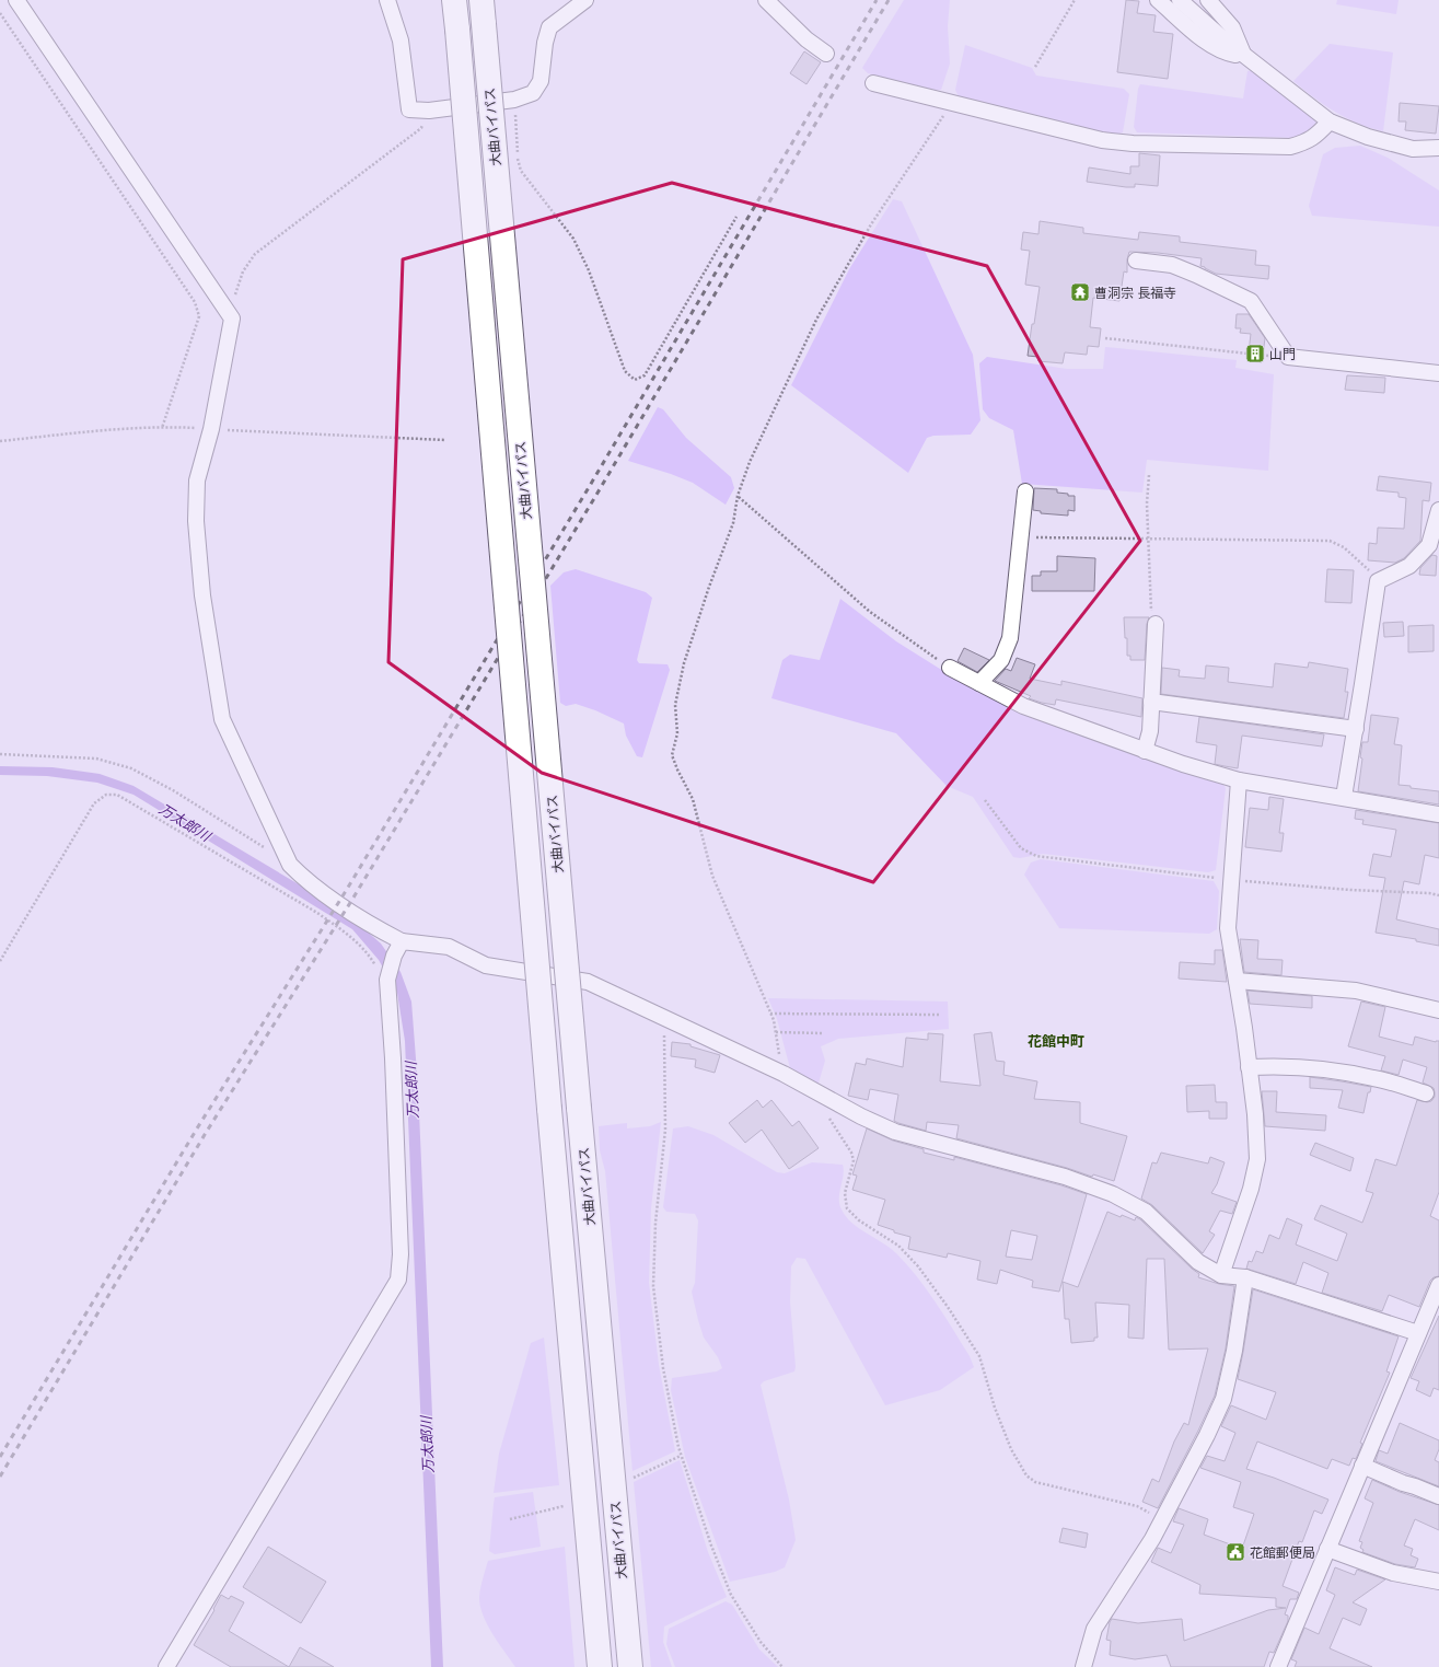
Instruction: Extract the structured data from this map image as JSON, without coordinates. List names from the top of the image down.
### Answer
{
  "streets": {
    "highway": ["大曲バイパス"]
  },
  "districts": ["花館中町"],
  "water": ["万太郎川"],
  "places": {
    "temple": ["曹洞宗 長福寺"],
    "building": ["山門"],
    "public building": ["花館郵便局"]
  }
}
